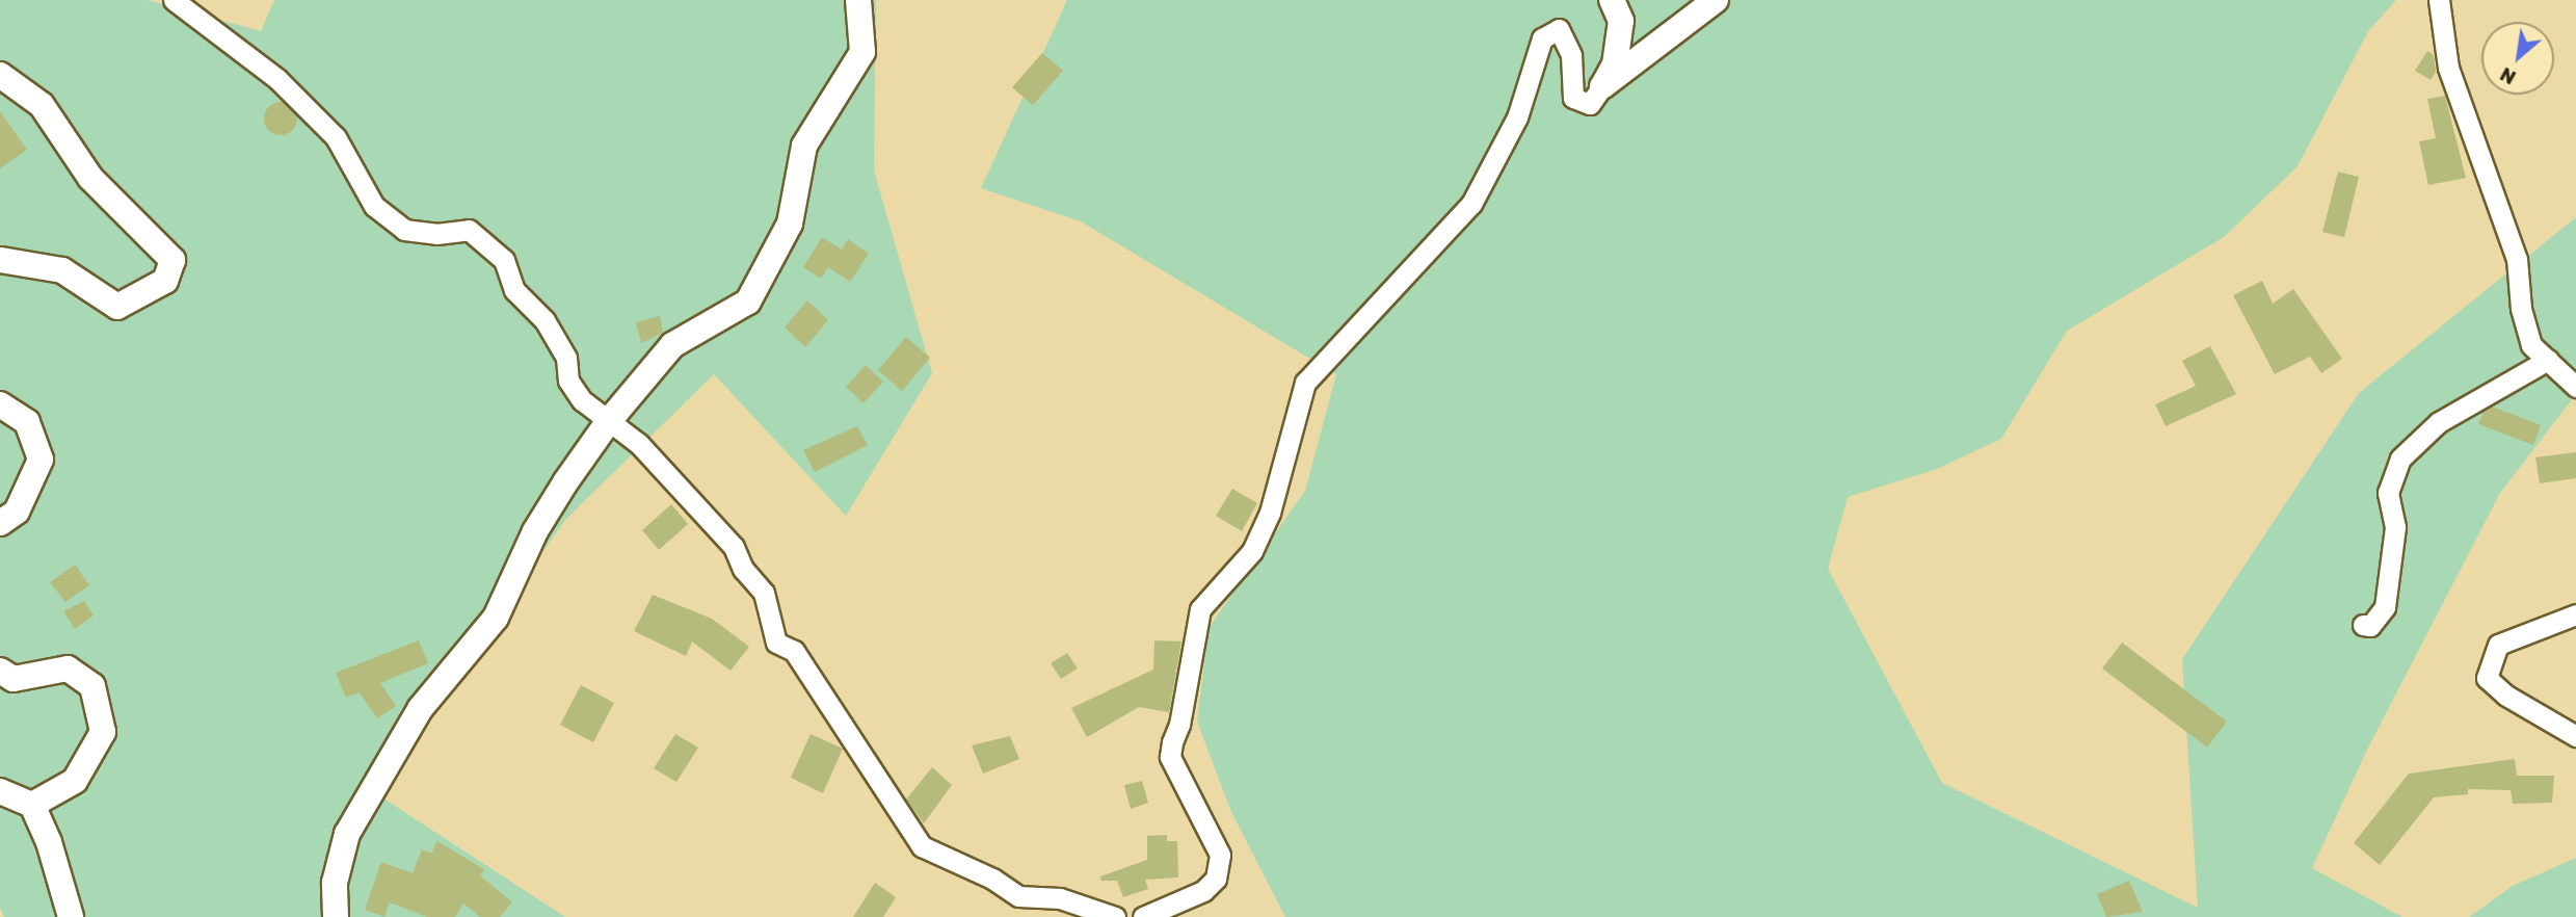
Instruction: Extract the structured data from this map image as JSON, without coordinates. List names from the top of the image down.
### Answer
{
  "north": "bottom left"
}
